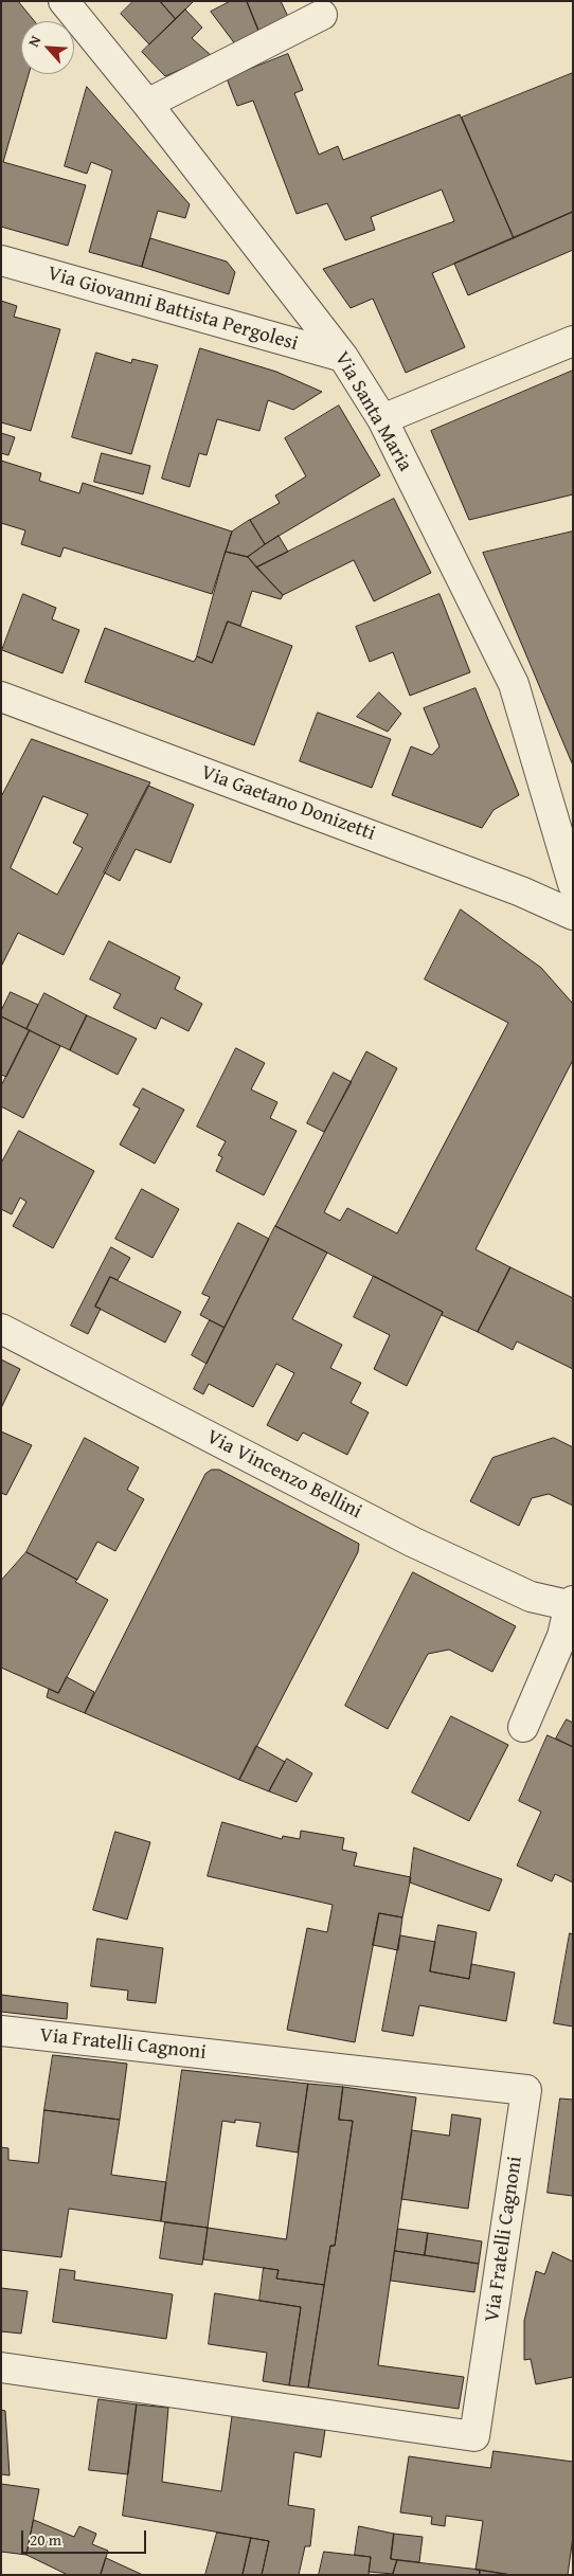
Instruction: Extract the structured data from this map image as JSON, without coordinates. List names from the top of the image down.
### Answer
{
  "streets": {
    "street": [
      "Via Giovanni Battista Pergolesi",
      "Via Santa Maria",
      "Via Gaetano Donizetti",
      "Via Vincenzo Bellini",
      "Via Fratelli Cagnoni"
    ]
  },
  "crossings": [
    ["Via Giovanni Battista Pergolesi", "Via Santa Maria"]
  ],
  "scale_bar": "20 m",
  "north": "top left"
}
